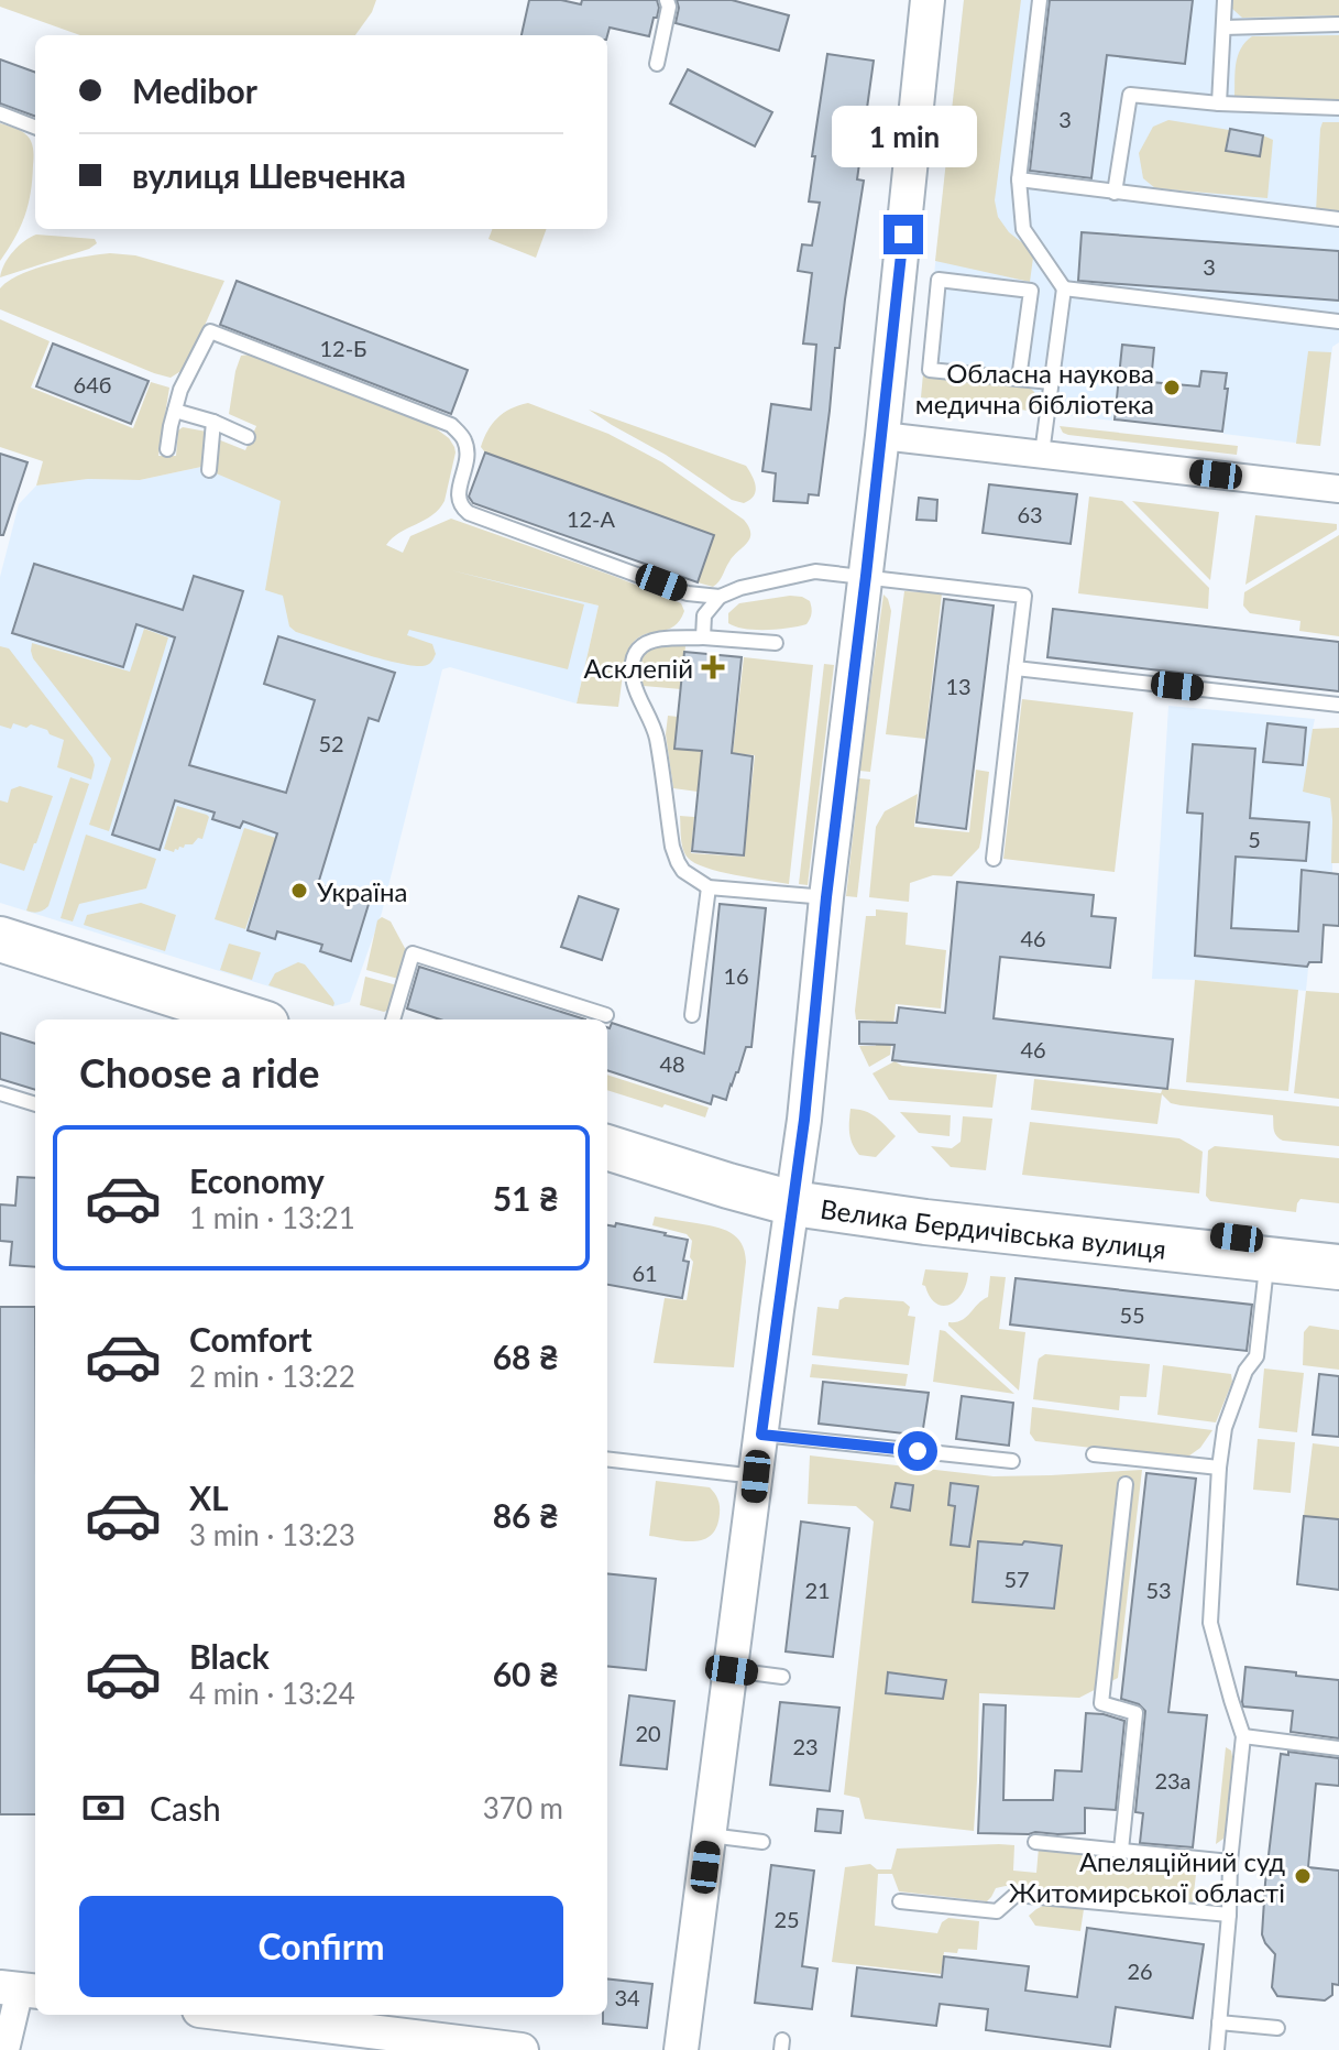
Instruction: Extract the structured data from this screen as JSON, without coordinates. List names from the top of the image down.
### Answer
{
  "streets": {
    "highway": ["Велика Бердичівська вулиця"]
  },
  "places": {
    "other": ["Обласна наукова медична бібліотека", "Україна", "Апеляційний суд Житомирської області"],
    "health": ["Асклепій"]
  },
  "house_numbers": [
    "3",
    "3",
    "12-Б",
    "64б",
    "63",
    "12-А",
    "13",
    "52",
    "5",
    "46",
    "16",
    "46",
    "48",
    "61",
    "55",
    "57",
    "21",
    "53",
    "20",
    "23",
    "23а",
    "25",
    "26",
    "34"
  ],
  "page": {
    "banner": ["Medibor", "вулиця Шевченка"],
    "bubble": "1 min",
    "heading": "Choose a ride",
    "list": [
      {
        "name": "Economy",
        "note": "1 min · 13:21",
        "value": "51 ₴"
      },
      {
        "name": "Comfort",
        "note": "2 min · 13:22",
        "value": "68 ₴"
      },
      {
        "name": "XL",
        "note": "3 min · 13:23",
        "value": "86 ₴"
      },
      {
        "name": "Black",
        "note": "4 min · 13:24",
        "value": "60 ₴"
      }
    ],
    "pay": ["Cash", "370 m"],
    "buttons": "Confirm"
  }
}
